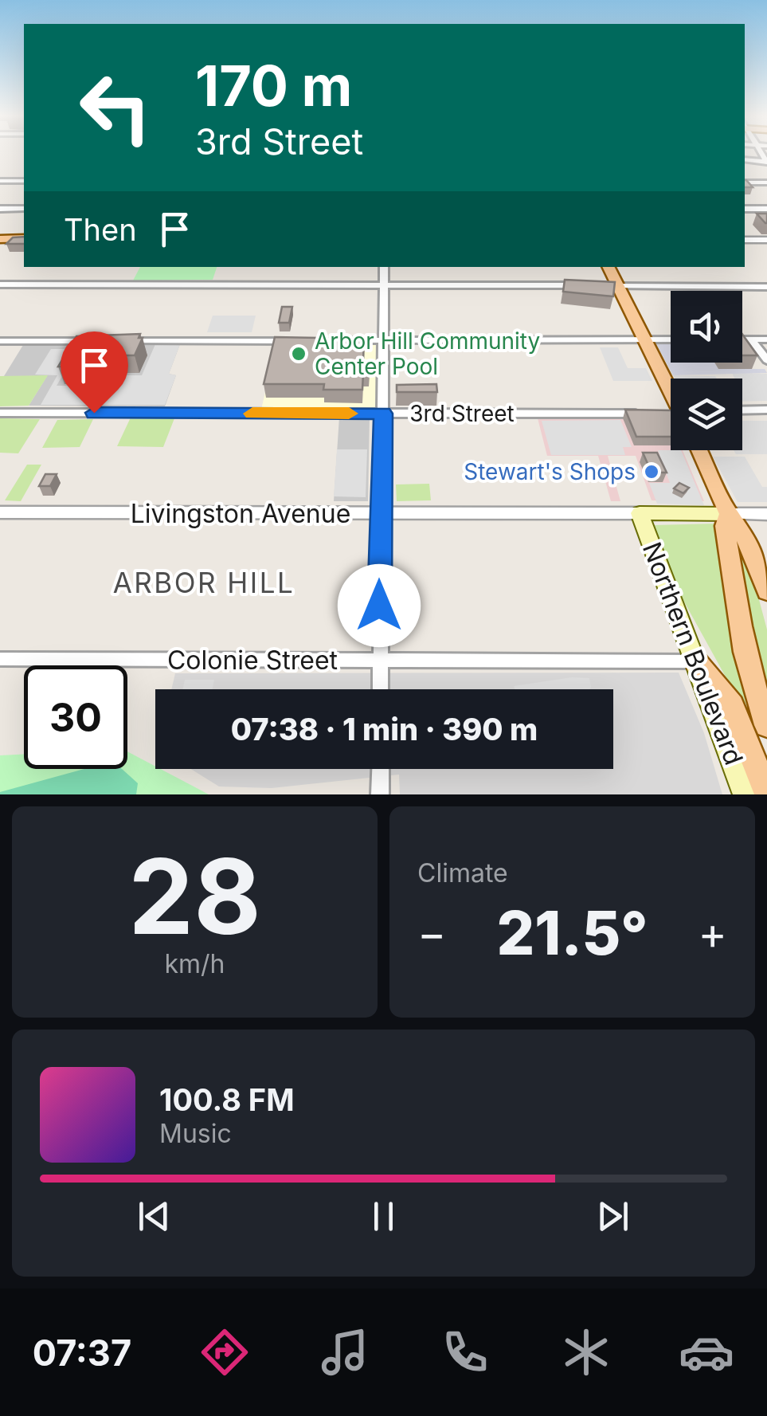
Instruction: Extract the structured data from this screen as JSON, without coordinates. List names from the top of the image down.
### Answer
{
  "streets": {
    "main road": ["Livingston Avenue", "Northern Boulevard"],
    "street": ["3rd Street", "Colonie Street"]
  },
  "crossings": [
    ["Livingston Avenue", "Northern Boulevard"],
    ["Northern Boulevard", "Colonie Street"]
  ],
  "districts": ["ARBOR HILL"],
  "places": ["Arbor Hill Community Center Pool", "Stewart's Shops"],
  "page": {
    "turn": ["170 m", "3rd Street"],
    "then": "Then",
    "limit": "30",
    "trip": "07:38 · 1 min · 390 m",
    "tile": [
      ["28", "km/h"],
      "Climate"
    ],
    "heat": ["−", "21.5°", "+"],
    "song": ["100.8 FM", "Music"],
    "tabs": "07:37"
  }
}
